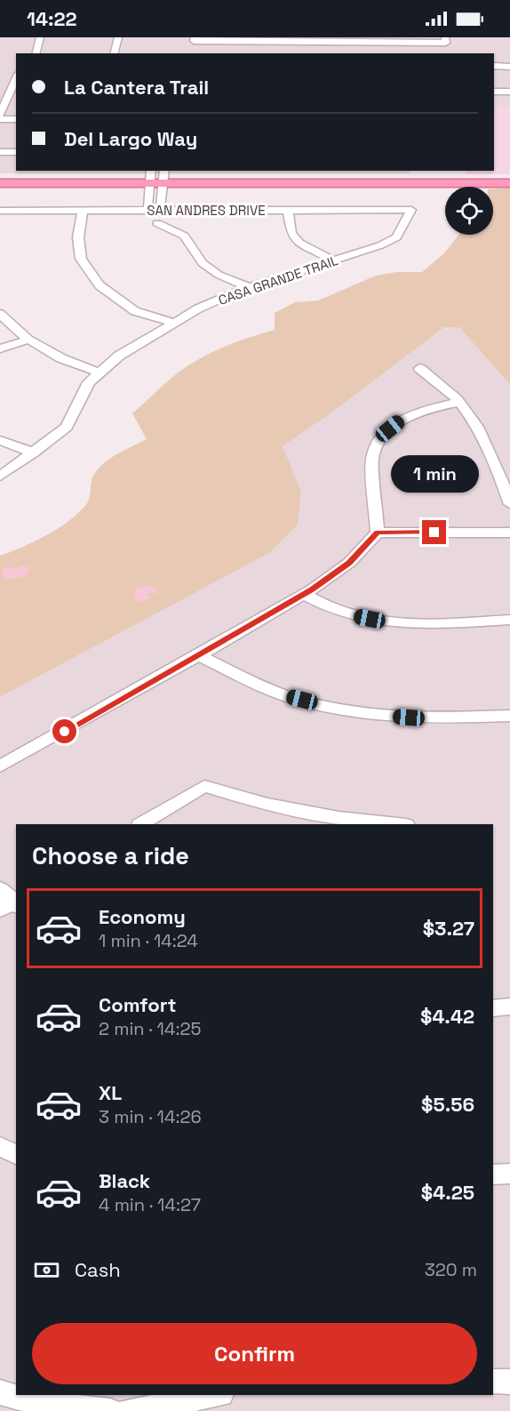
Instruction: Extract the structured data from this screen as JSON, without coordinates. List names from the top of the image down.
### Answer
{
  "streets": {
    "street": ["SAN ANDRES DRIVE", "CASA GRANDE TRAIL"]
  },
  "crossings": [
    ["SAN ANDRES DRIVE", "CASA GRANDE TRAIL"]
  ],
  "page": {
    "status": "14:22",
    "banner": ["La Cantera Trail", "Del Largo Way"],
    "bubble": "1 min",
    "heading": "Choose a ride",
    "list": [
      {
        "name": "Economy",
        "note": "1 min · 14:24",
        "value": "$3.27"
      },
      {
        "name": "Comfort",
        "note": "2 min · 14:25",
        "value": "$4.42"
      },
      {
        "name": "XL",
        "note": "3 min · 14:26",
        "value": "$5.56"
      },
      {
        "name": "Black",
        "note": "4 min · 14:27",
        "value": "$4.25"
      }
    ],
    "pay": ["Cash", "320 m"],
    "buttons": "Confirm"
  }
}
